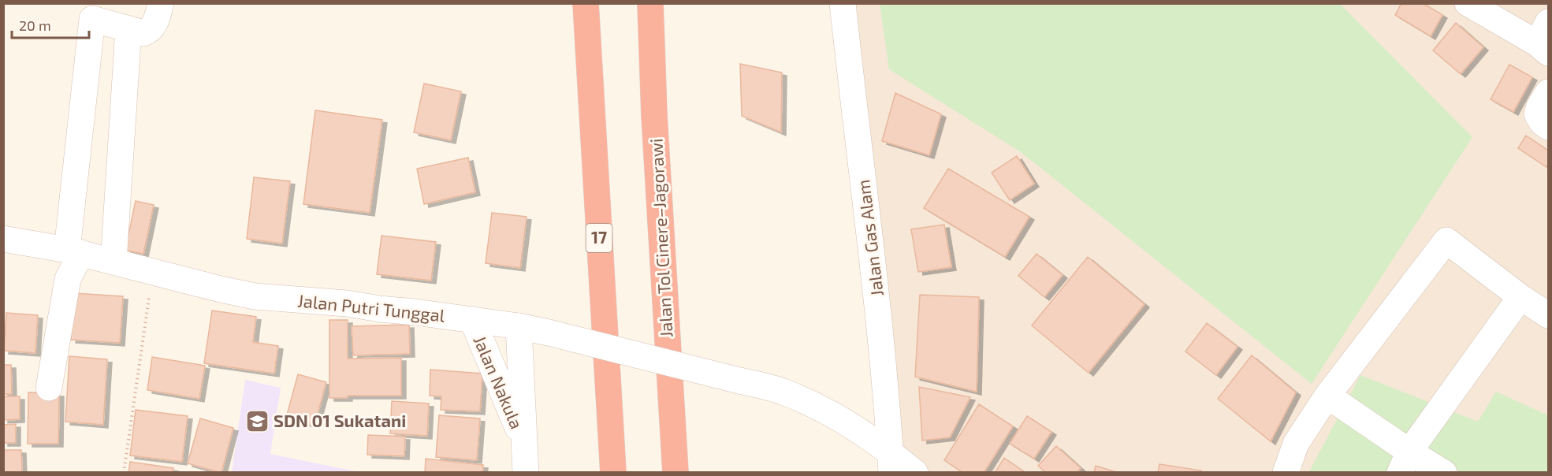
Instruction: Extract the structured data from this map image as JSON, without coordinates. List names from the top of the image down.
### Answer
{
  "streets": {
    "highway": ["17", "Jalan Tol Cinere–Jagorawi"],
    "street": ["Jalan Gas Alam", "Jalan Putri Tunggal", "Jalan Nakula"]
  },
  "crossings": [
    ["Jalan Gas Alam", "Jalan Putri Tunggal"],
    ["Jalan Putri Tunggal", "Jalan Nakula"]
  ],
  "places": {
    "school or university": ["SDN 01 Sukatani"]
  },
  "scale_bar": "20 m"
}
